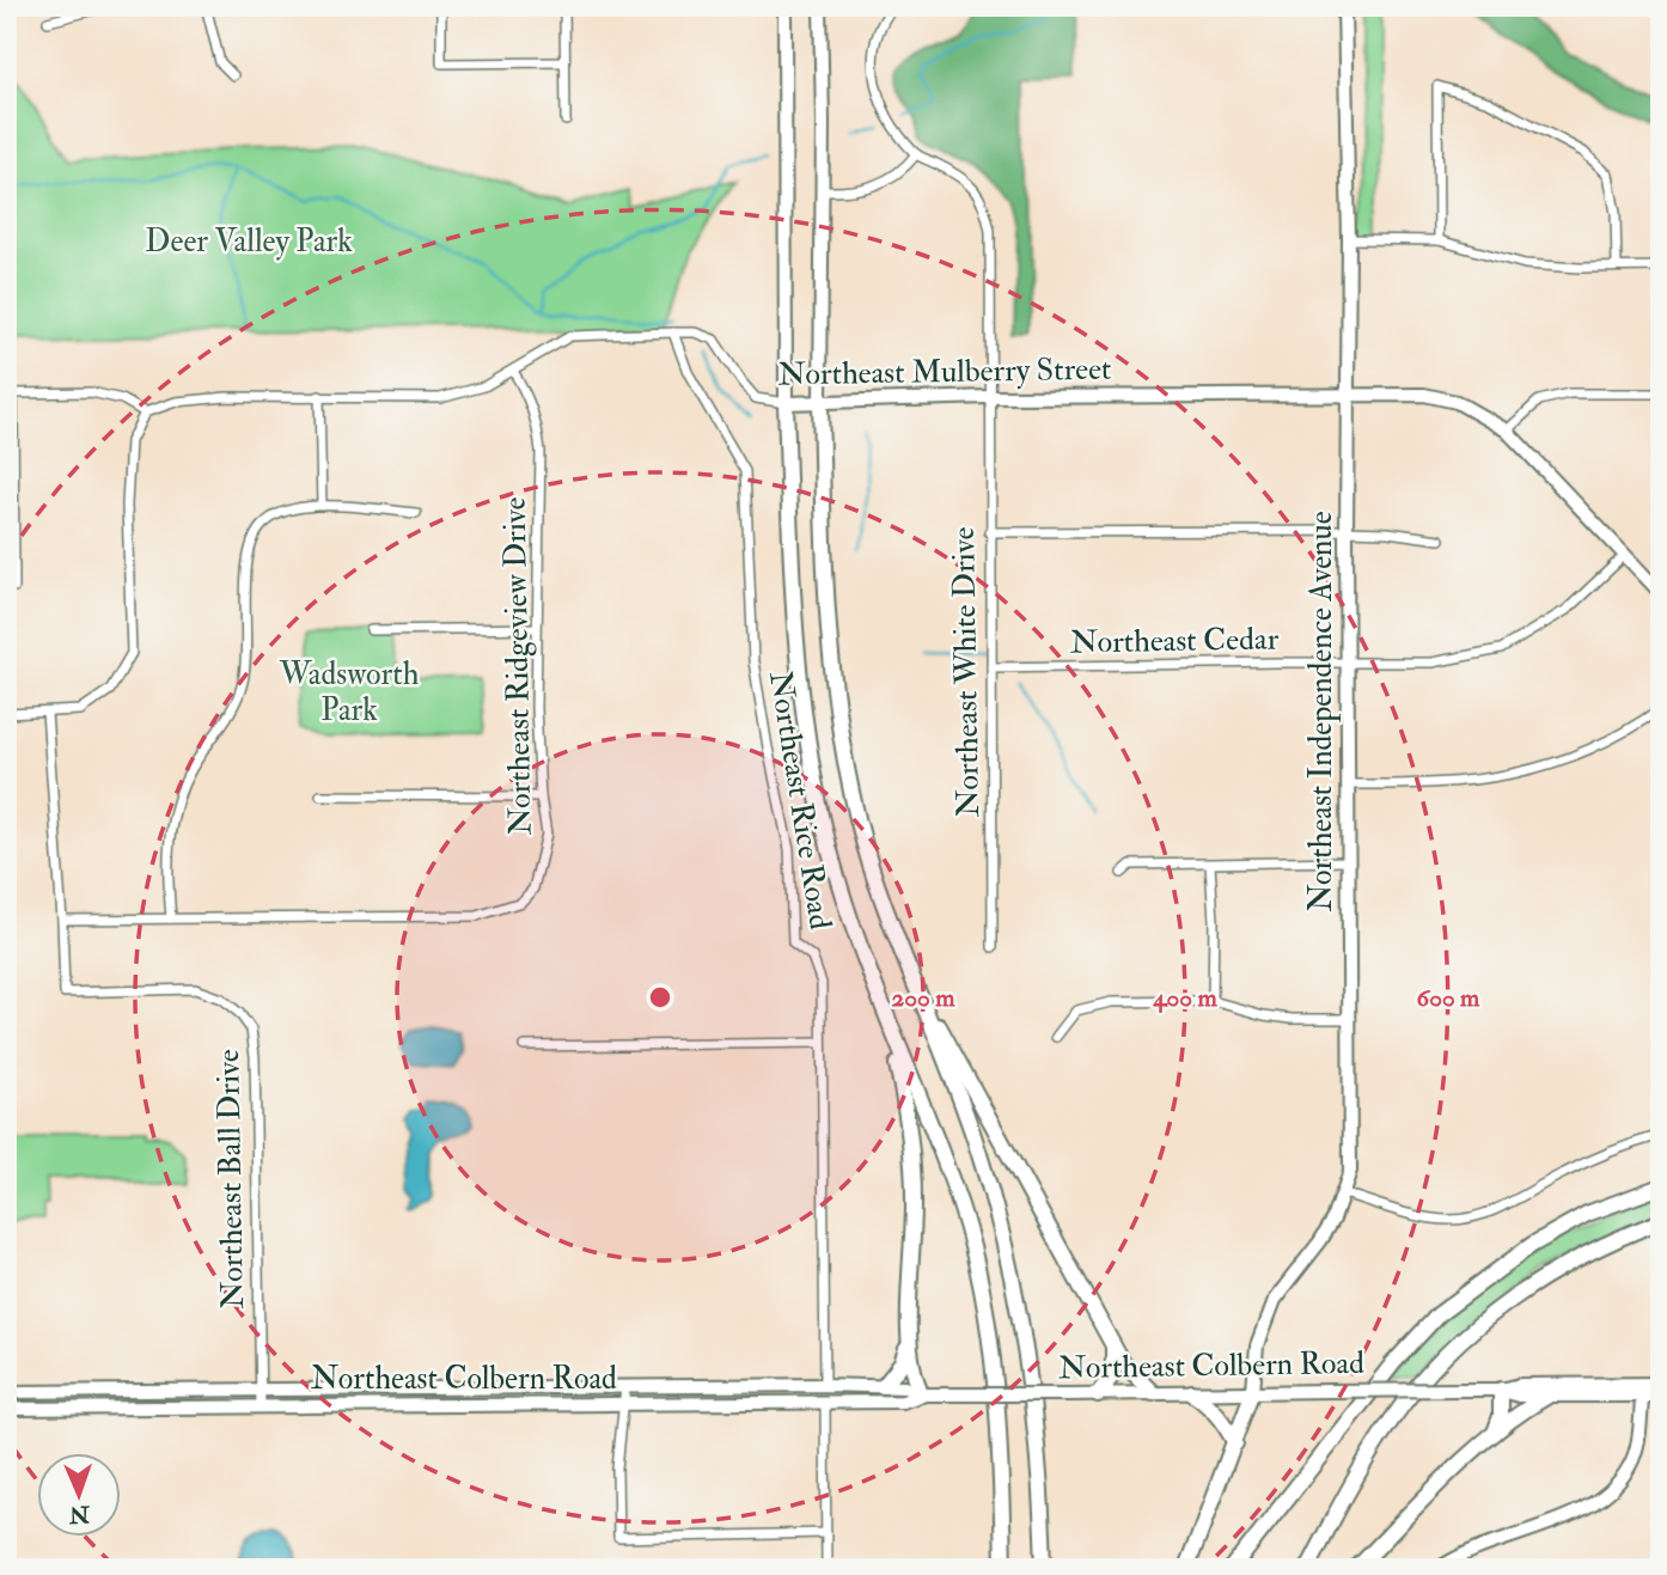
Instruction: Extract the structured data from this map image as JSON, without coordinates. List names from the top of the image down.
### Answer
{
  "streets": {
    "main road": ["Northeast Mulberry Street", "Northeast Independence Avenue", "Northeast Colbern Road"],
    "street": [
      "Northeast Cedar",
      "Northeast Ridgeview Drive",
      "Northeast White Drive",
      "Northeast Rice Road",
      "Northeast Ball Drive"
    ]
  },
  "crossings": [
    ["Northeast Mulberry Street", "Northeast Cedar"],
    ["Northeast Mulberry Street", "Northeast Ridgeview Drive"],
    ["Northeast Mulberry Street", "Northeast White Drive"],
    ["Northeast Mulberry Street", "Northeast Independence Avenue"],
    ["Northeast Mulberry Street", "Northeast Rice Road"],
    ["Northeast Cedar", "Northeast White Drive"],
    ["Northeast Cedar", "Northeast Independence Avenue"],
    ["Northeast Ridgeview Drive", "Northeast Ball Drive"],
    ["Northeast Independence Avenue", "Northeast Colbern Road"],
    ["Northeast Rice Road", "Northeast Colbern Road"],
    ["Northeast Ball Drive", "Northeast Colbern Road"]
  ],
  "parks": ["Deer Valley Park", "Wadsworth Park"],
  "north": "bottom",
  "rings": ["200 m", "400 m", "600 m"]
}
